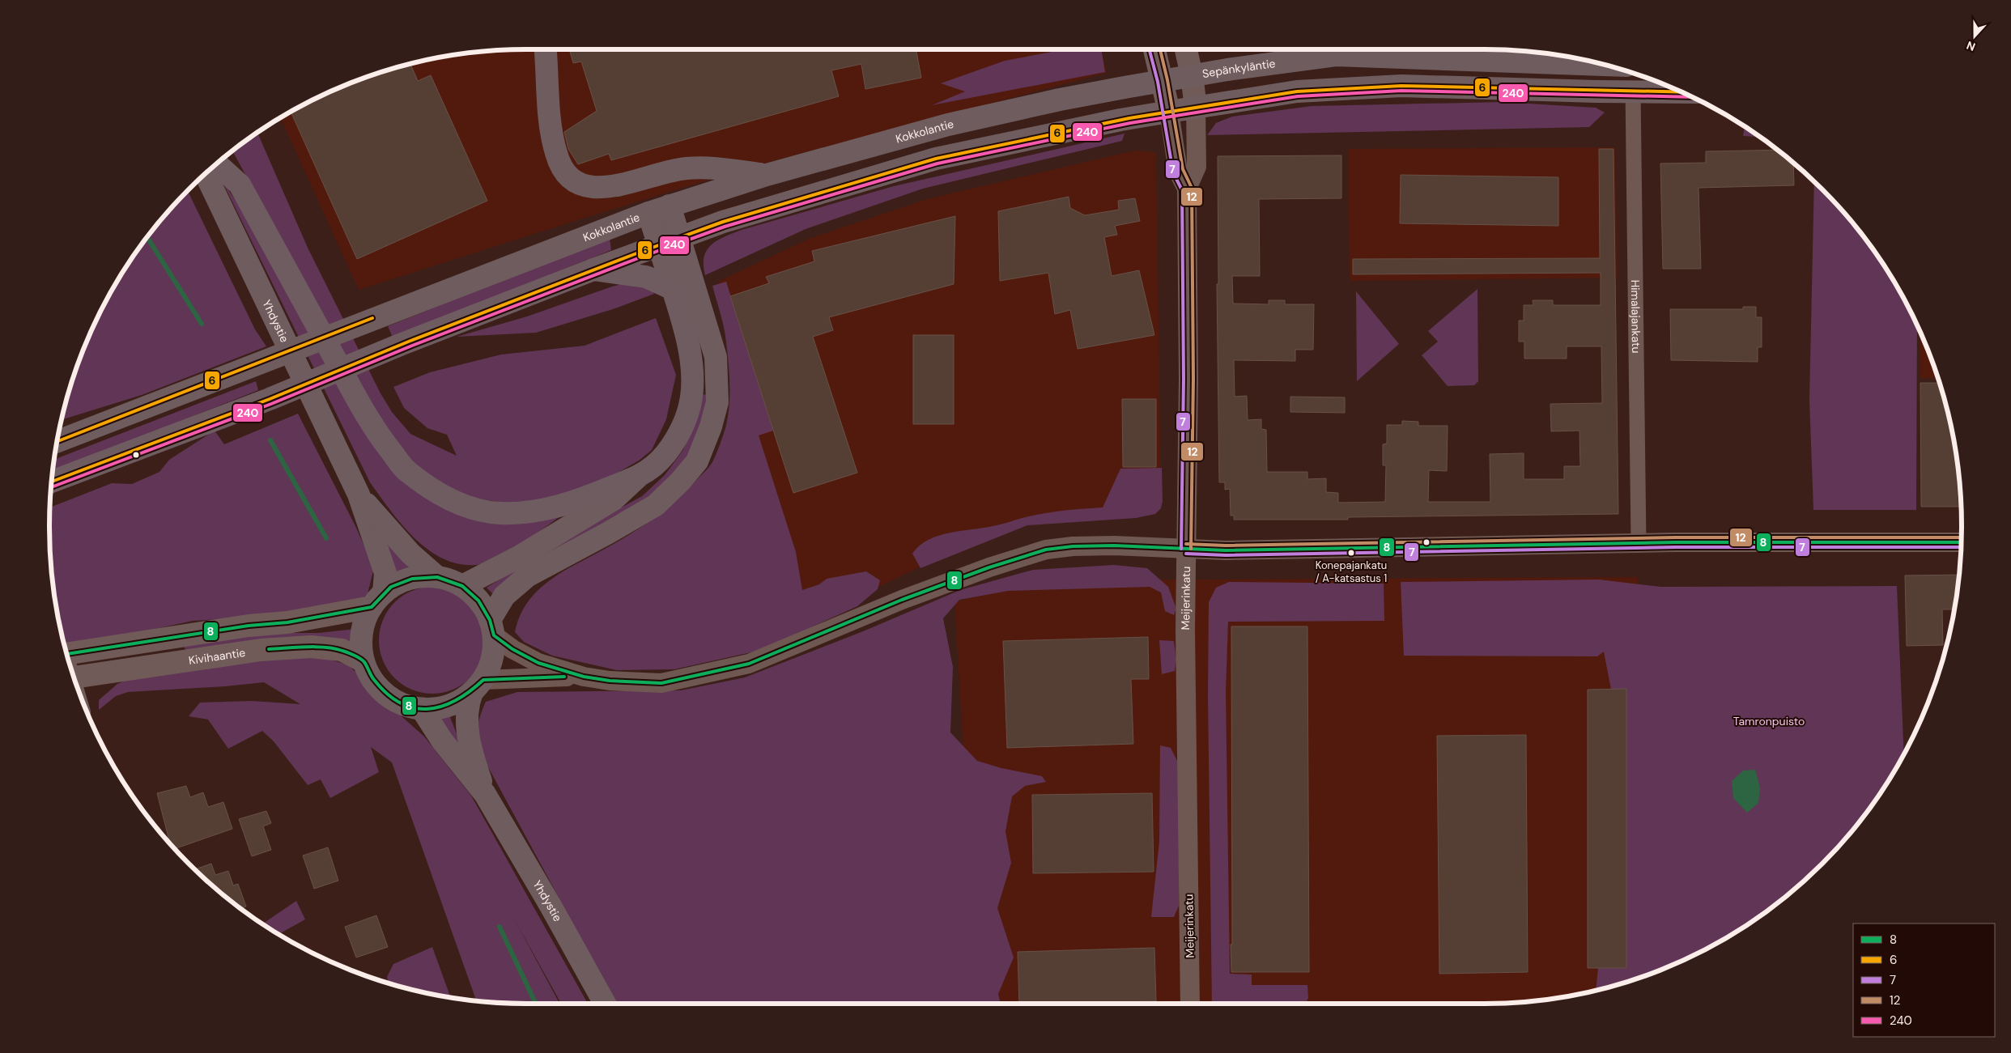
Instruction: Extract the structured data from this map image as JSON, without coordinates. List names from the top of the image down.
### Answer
{
  "streets": {
    "main road": [
      "Sepänkyläntie",
      "Kokkolantie",
      "Yhdystie",
      "Meijerinkatu",
      "Kivihaantie"
    ],
    "street": ["Himalajankatu"]
  },
  "crossings": [
    ["Sepänkyläntie", "Kokkolantie"],
    ["Sepänkyläntie", "Meijerinkatu"],
    ["Kokkolantie", "Meijerinkatu"],
    ["Yhdystie", "Kivihaantie"]
  ],
  "parks": ["Tamronpuisto"],
  "places": ["Konepajankatu / A-katsastus 1"],
  "lines": [
    "transit line 7",
    "transit line 12",
    "transit line 6",
    "transit line 240",
    "transit line 8"
  ],
  "legend": [
    "8",
    "6",
    "7",
    "12",
    "240"
  ],
  "north": "bottom"
}
